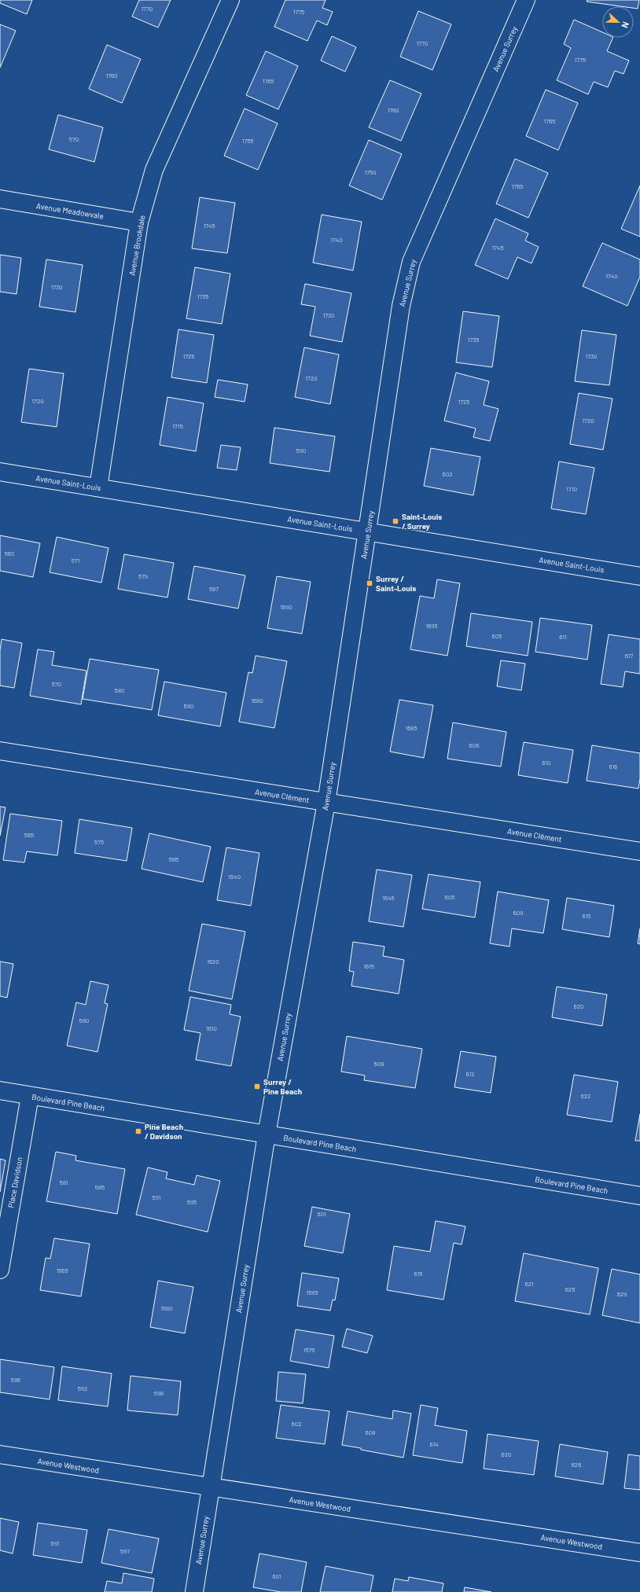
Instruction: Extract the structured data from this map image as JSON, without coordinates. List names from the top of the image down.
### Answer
{
  "streets": {
    "street": [
      "Avenue Surrey",
      "Avenue Meadowvale",
      "Avenue Brookdale",
      "Avenue Saint-Louis",
      "Avenue Clément",
      "Boulevard Pine Beach",
      "Place Davidson",
      "Avenue Westwood"
    ]
  },
  "crossings": [
    ["Avenue Surrey", "Avenue Saint-Louis"],
    ["Avenue Surrey", "Avenue Clément"],
    ["Avenue Surrey", "Boulevard Pine Beach"],
    ["Avenue Surrey", "Avenue Westwood"],
    ["Avenue Meadowvale", "Avenue Brookdale"],
    ["Avenue Brookdale", "Avenue Saint-Louis"],
    ["Boulevard Pine Beach", "Place Davidson"]
  ],
  "places": {
    "transit": [
      "Saint-Louis / Surrey",
      "Surrey / Saint-Louis",
      "Surrey / Pine Beach",
      "Pine Beach / Davidson"
    ]
  },
  "house_numbers": [
    "1770",
    "1775",
    "1770",
    "1775",
    "1760",
    "1765",
    "1760",
    "1765",
    "570",
    "1755",
    "1750",
    "1755",
    "1745",
    "1740",
    "1745",
    "1740",
    "1730",
    "1735",
    "1730",
    "1735",
    "1725",
    "1730",
    "1720",
    "1720",
    "1725",
    "1720",
    "1715",
    "590",
    "602",
    "1710",
    "563",
    "571",
    "579",
    "587",
    "1690",
    "1695",
    "605",
    "611",
    "617",
    "570",
    "580",
    "1680",
    "590",
    "1685",
    "606",
    "610",
    "616",
    "565",
    "575",
    "585",
    "1640",
    "605",
    "1645",
    "609",
    "615",
    "1620",
    "1615",
    "620",
    "580",
    "1610",
    "608",
    "612",
    "622",
    "581",
    "585",
    "591",
    "595",
    "601",
    "1565",
    "615",
    "621",
    "625",
    "1585",
    "629",
    "1580",
    "1575",
    "586",
    "592",
    "598",
    "602",
    "608",
    "614",
    "620",
    "626",
    "591",
    "597",
    "601"
  ],
  "north": "right"
}
